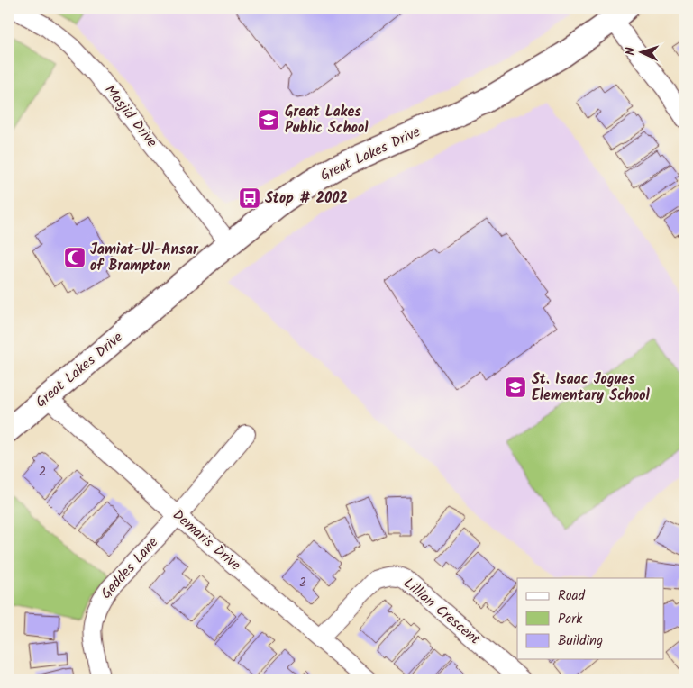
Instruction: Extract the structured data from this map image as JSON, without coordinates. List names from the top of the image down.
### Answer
{
  "streets": {
    "street": [
      "Masjid Drive",
      "Great Lakes Drive",
      "Demaris Drive",
      "Geddes Lane",
      "Lillian Crescent"
    ]
  },
  "crossings": [
    ["Masjid Drive", "Great Lakes Drive"],
    ["Great Lakes Drive", "Demaris Drive"],
    ["Demaris Drive", "Geddes Lane"],
    ["Demaris Drive", "Lillian Crescent"]
  ],
  "places": {
    "school or university": ["Great Lakes Public School", "St. Isaac Jogues Elementary School"],
    "bus stop": ["Stop # 2002"],
    "mosque": ["Jamiat-Ul-Ansar of Brampton"]
  },
  "house_numbers": ["2", "2"],
  "legend": ["Road", "Park", "Building"],
  "north": "left"
}
